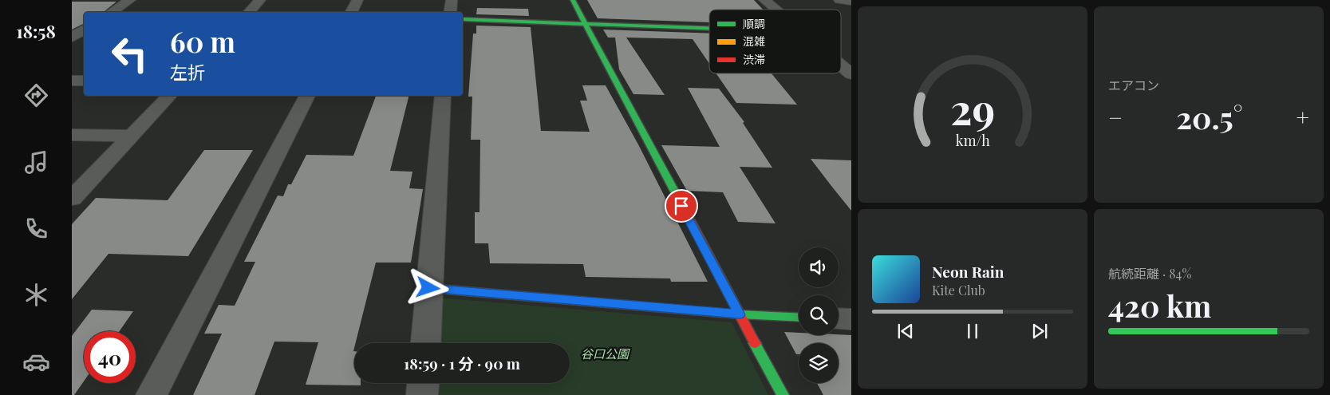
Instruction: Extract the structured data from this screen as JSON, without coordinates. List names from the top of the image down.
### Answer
{
  "parks": ["谷口公園"],
  "legend": ["順調", "混雑", "渋滞"],
  "page": {
    "tabs": "18:58",
    "tile": [
      "エアコン",
      ["航続距離 · 84%", "420 km"]
    ],
    "turn": ["60 m", "左折"],
    "heat": ["−", "20.5°", "+"],
    "song": ["Neon Rain", "Kite Club"],
    "limit": "40",
    "trip": "18:59 · 1 分 · 90 m",
    "gauge": ["29", "km/h"]
  }
}
